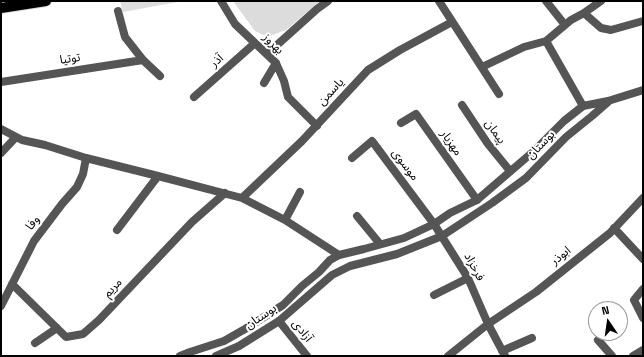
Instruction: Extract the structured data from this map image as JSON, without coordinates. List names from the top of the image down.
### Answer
{
  "streets": {
    "street": [
      "بهروز",
      "توتیا",
      "آذر",
      "یاسمن",
      "پیمان",
      "مهزیار",
      "بوستان",
      "موسوی",
      "وفا",
      "ابوذر",
      "فرخزاد",
      "مریم",
      "آزادی"
    ]
  },
  "crossings": [
    ["بهروز", "آذر"],
    ["بهروز", "یاسمن"],
    ["پیمان", "بوستان"],
    ["مهزیار", "بوستان"],
    ["بوستان", "موسوی"],
    ["بوستان", "فرخزاد"],
    ["بوستان", "آزادی"],
    ["موسوی", "فرخزاد"],
    ["وفا", "مریم"],
    ["ابوذر", "فرخزاد"]
  ],
  "north": "top"
}
